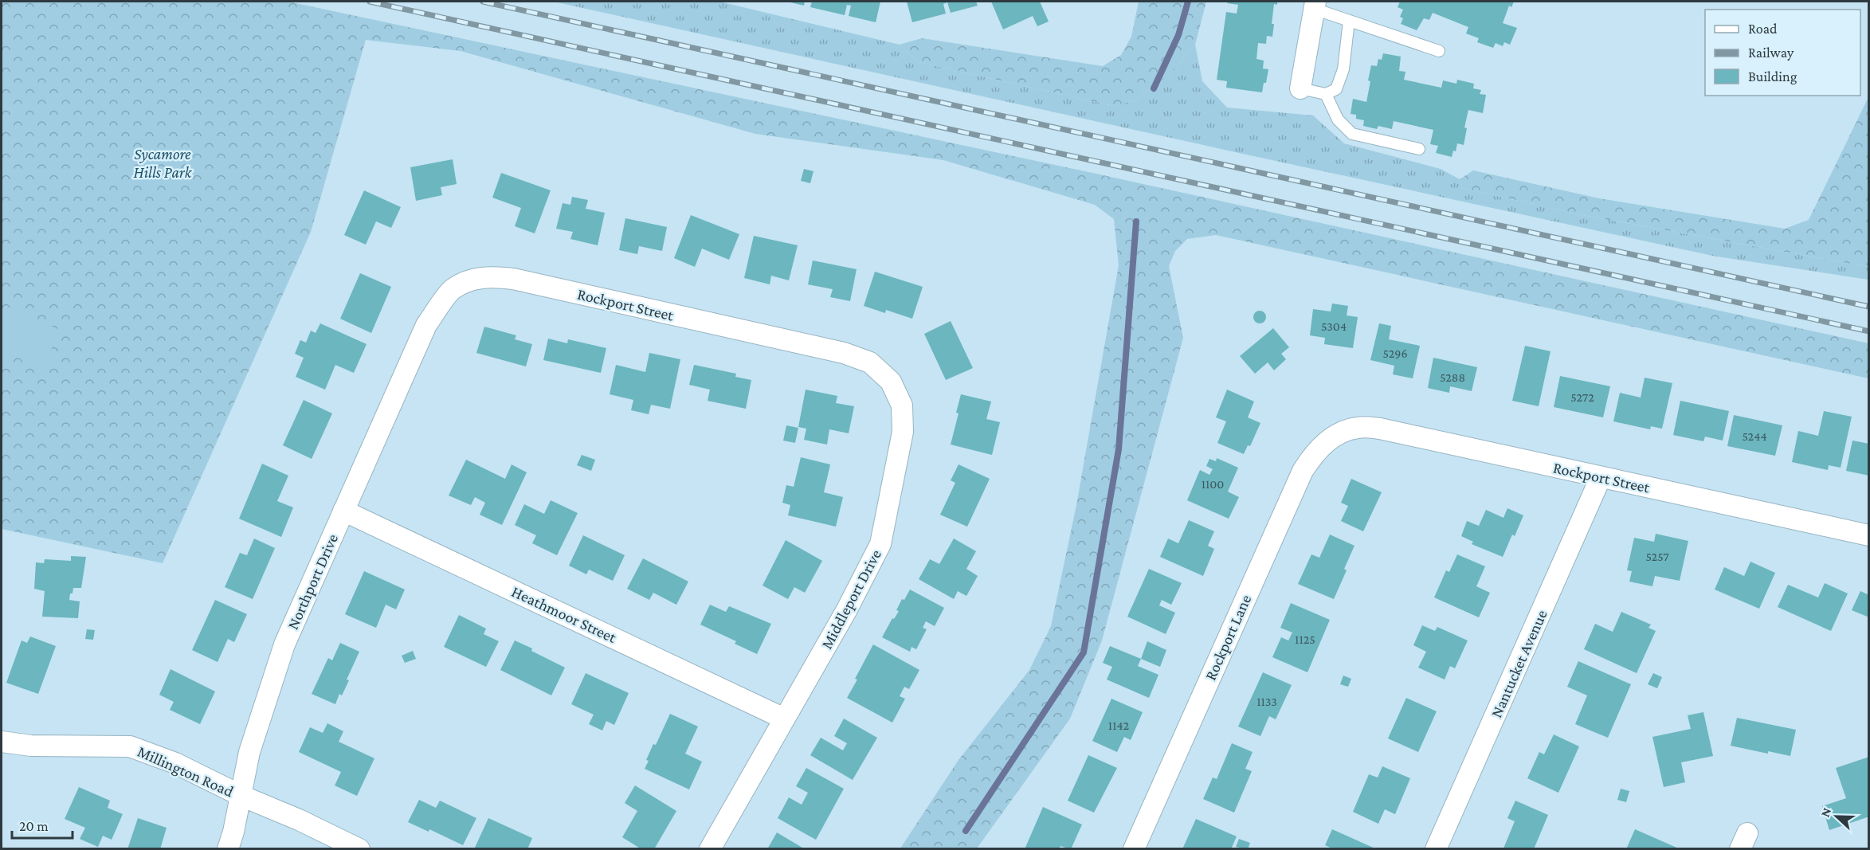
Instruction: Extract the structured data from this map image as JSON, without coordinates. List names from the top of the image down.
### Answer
{
  "streets": {
    "street": [
      "Rockport Street",
      "Northport Drive",
      "Middleport Drive",
      "Heathmoor Street",
      "Rockport Lane",
      "Nantucket Avenue",
      "Millington Road"
    ]
  },
  "crossings": [
    ["Rockport Street", "Northport Drive"],
    ["Rockport Street", "Middleport Drive"],
    ["Rockport Street", "Rockport Lane"],
    ["Rockport Street", "Nantucket Avenue"],
    ["Northport Drive", "Heathmoor Street"],
    ["Northport Drive", "Millington Road"],
    ["Middleport Drive", "Heathmoor Street"]
  ],
  "parks": ["Sycamore Hills Park"],
  "house_numbers": [
    "5304",
    "5296",
    "5288",
    "5272",
    "5244",
    "1100",
    "5257",
    "1125",
    "1133",
    "1142"
  ],
  "legend": ["Road", "Railway", "Building"],
  "scale_bar": "20 m",
  "north": "left"
}
